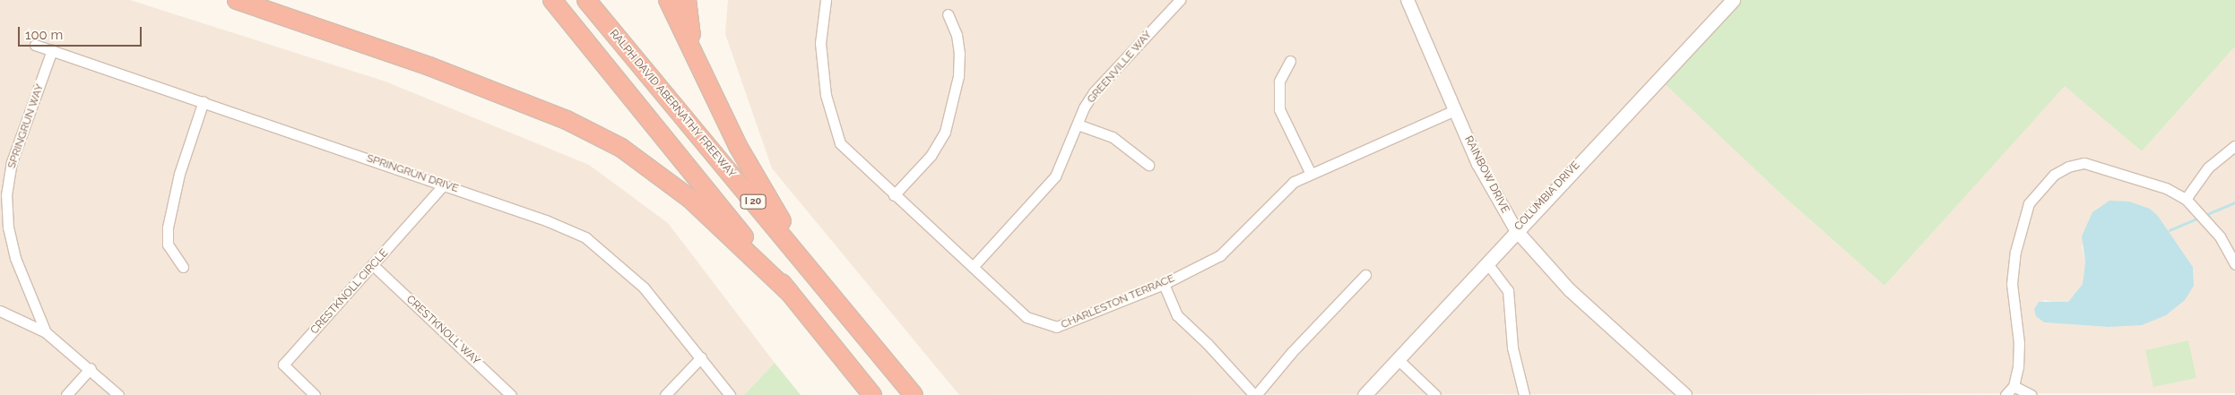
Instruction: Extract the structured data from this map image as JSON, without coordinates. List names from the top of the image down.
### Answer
{
  "streets": {
    "highway": ["RALPH DAVID ABERNATHY FREEWAY", "I 20"],
    "main road": ["COLUMBIA DRIVE"],
    "street": [
      "GREENVILLE WAY",
      "SPRINGRUN WAY",
      "SPRINGRUN DRIVE",
      "RAINBOW DRIVE",
      "CRESTKNOLL CIRCLE",
      "CHARLESTON TERRACE",
      "CRESTKNOLL WAY"
    ]
  },
  "crossings": [
    ["GREENVILLE WAY", "CHARLESTON TERRACE"],
    ["SPRINGRUN WAY", "SPRINGRUN DRIVE"],
    ["SPRINGRUN DRIVE", "CRESTKNOLL CIRCLE"],
    ["RAINBOW DRIVE", "COLUMBIA DRIVE"],
    ["RAINBOW DRIVE", "CHARLESTON TERRACE"],
    ["CRESTKNOLL CIRCLE", "CRESTKNOLL WAY"]
  ],
  "scale_bar": "100 m"
}
